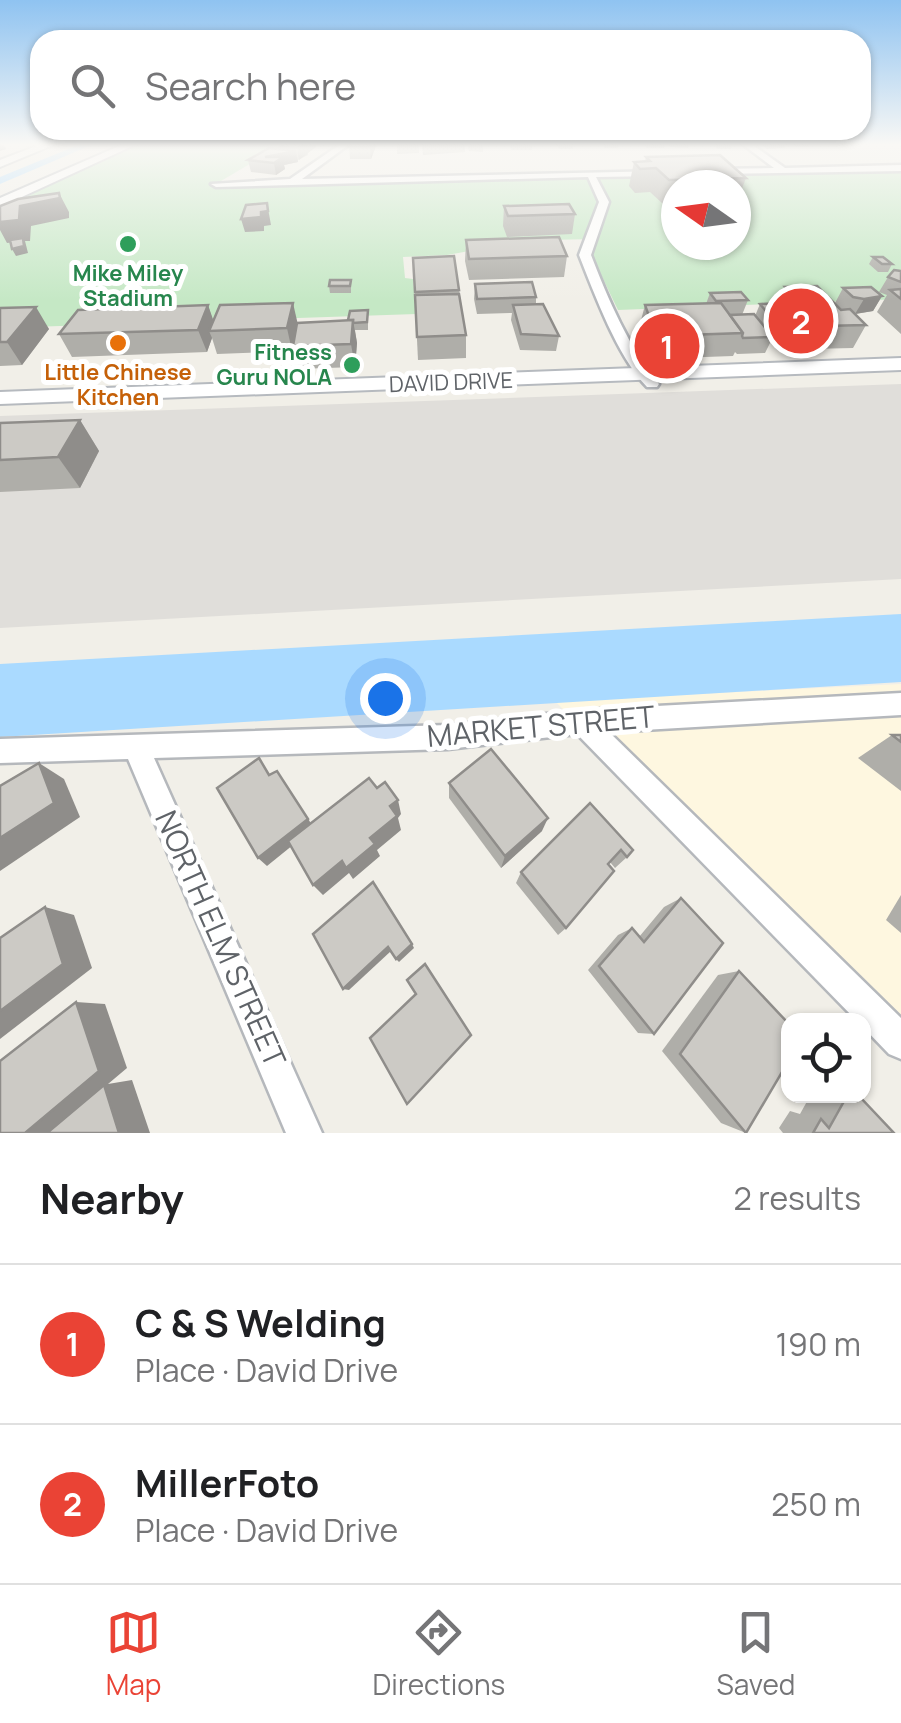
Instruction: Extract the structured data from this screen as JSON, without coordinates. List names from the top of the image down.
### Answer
{
  "streets": {
    "main road": ["DAVID DRIVE"],
    "street": ["MARKET STREET", "NORTH ELM STREET"]
  },
  "crossings": [
    ["MARKET STREET", "NORTH ELM STREET"]
  ],
  "places": ["Mike Miley Stadium", "Little Chinese Kitchen", "Fitness Guru NOLA"],
  "north": "left",
  "page": {
    "search": "Search here",
    "pins": ["2", "1"],
    "heading": ["Nearby", "2 results"],
    "list": [
      {
        "mark": "1",
        "name": "C & S Welding",
        "note": "Place · David Drive",
        "value": "190 m"
      },
      {
        "mark": "2",
        "name": "MillerFoto",
        "note": "Place · David Drive",
        "value": "250 m"
      }
    ],
    "nav": ["Map", "Directions", "Saved"]
  }
}
